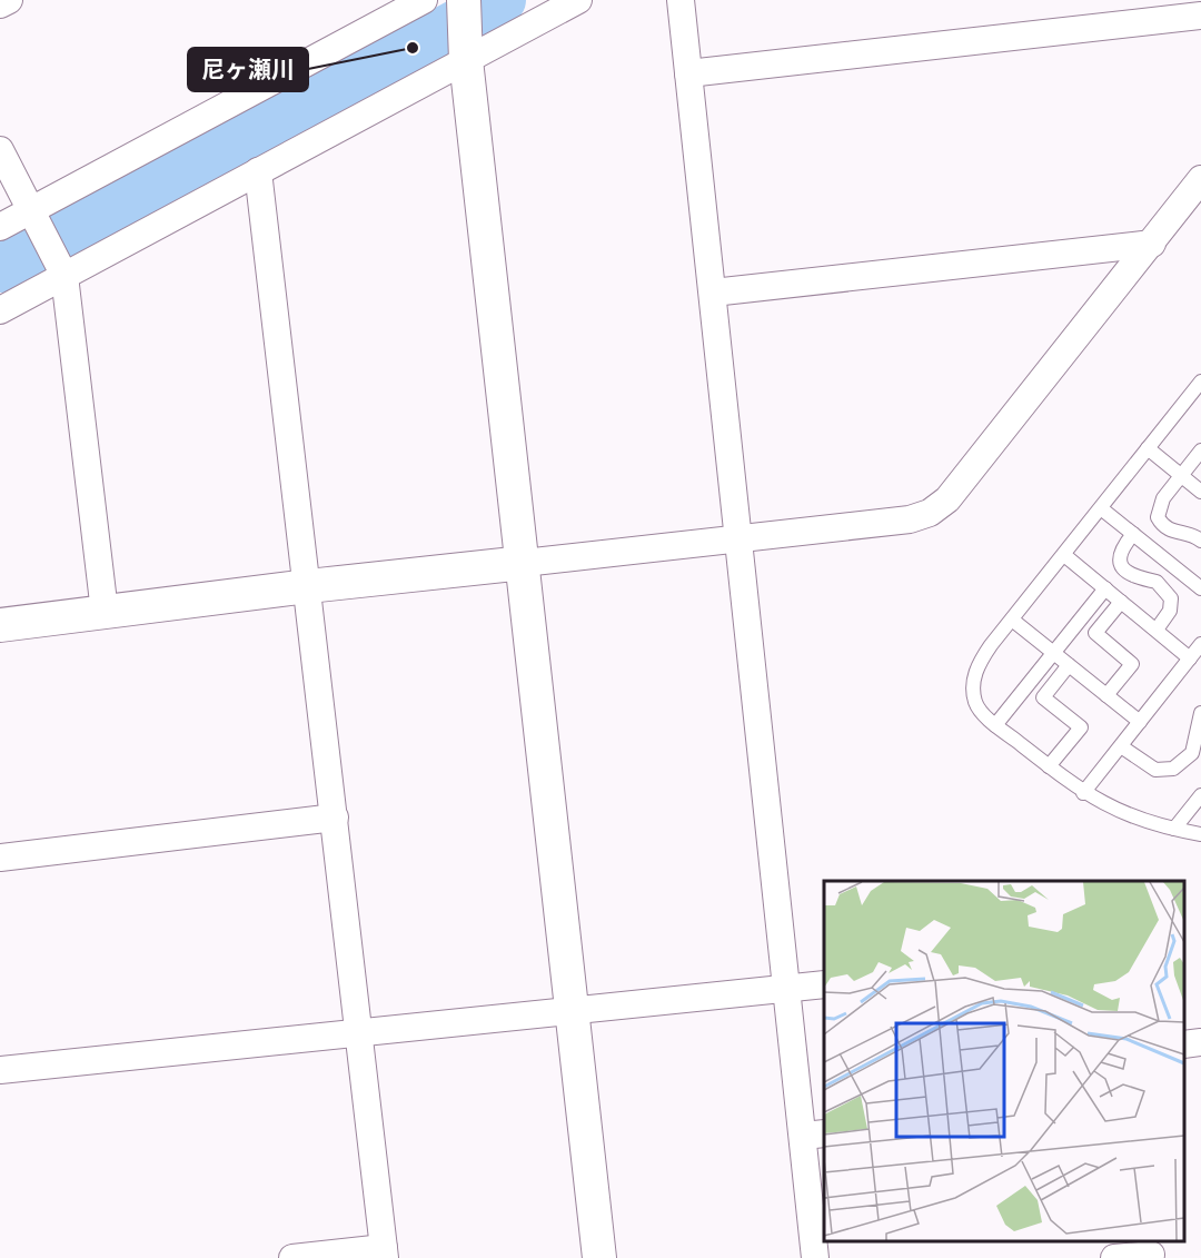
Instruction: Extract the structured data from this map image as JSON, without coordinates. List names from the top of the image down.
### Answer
{
  "places": ["尼ヶ瀬川"]
}
